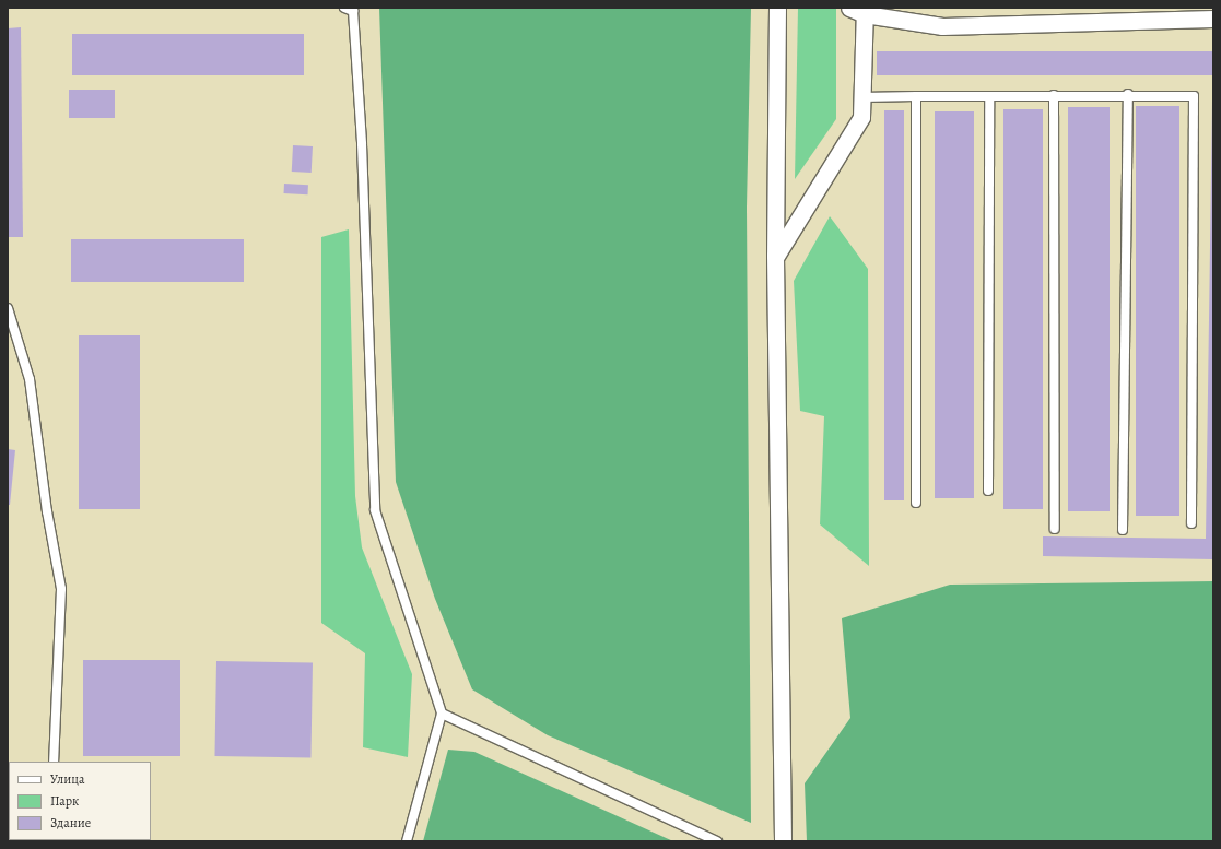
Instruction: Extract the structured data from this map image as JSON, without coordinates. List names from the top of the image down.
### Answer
{
  "legend": ["Улица", "Парк", "Здание"]
}
